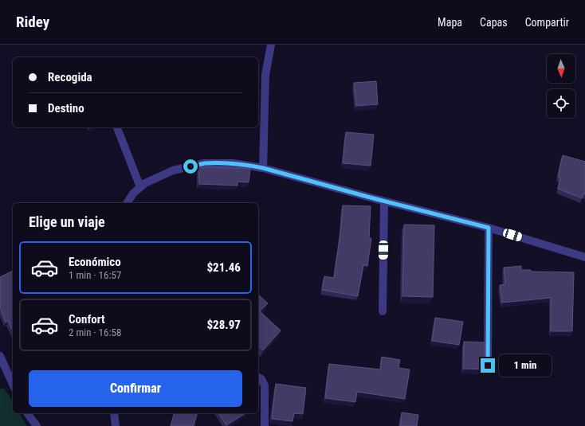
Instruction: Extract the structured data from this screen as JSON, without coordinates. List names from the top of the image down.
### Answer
{
  "north": "bottom",
  "page": {
    "header": "Ridey",
    "nav": ["Mapa", "Capas", "Compartir"],
    "banner": ["Recogida", "Destino"],
    "heading": "Elige un viaje",
    "list": [
      {
        "name": "Económico",
        "note": "1 min · 16:57",
        "value": "$21.46"
      },
      {
        "name": "Confort",
        "note": "2 min · 16:58",
        "value": "$28.97"
      }
    ],
    "bubble": "1 min",
    "buttons": "Confirmar"
  }
}
